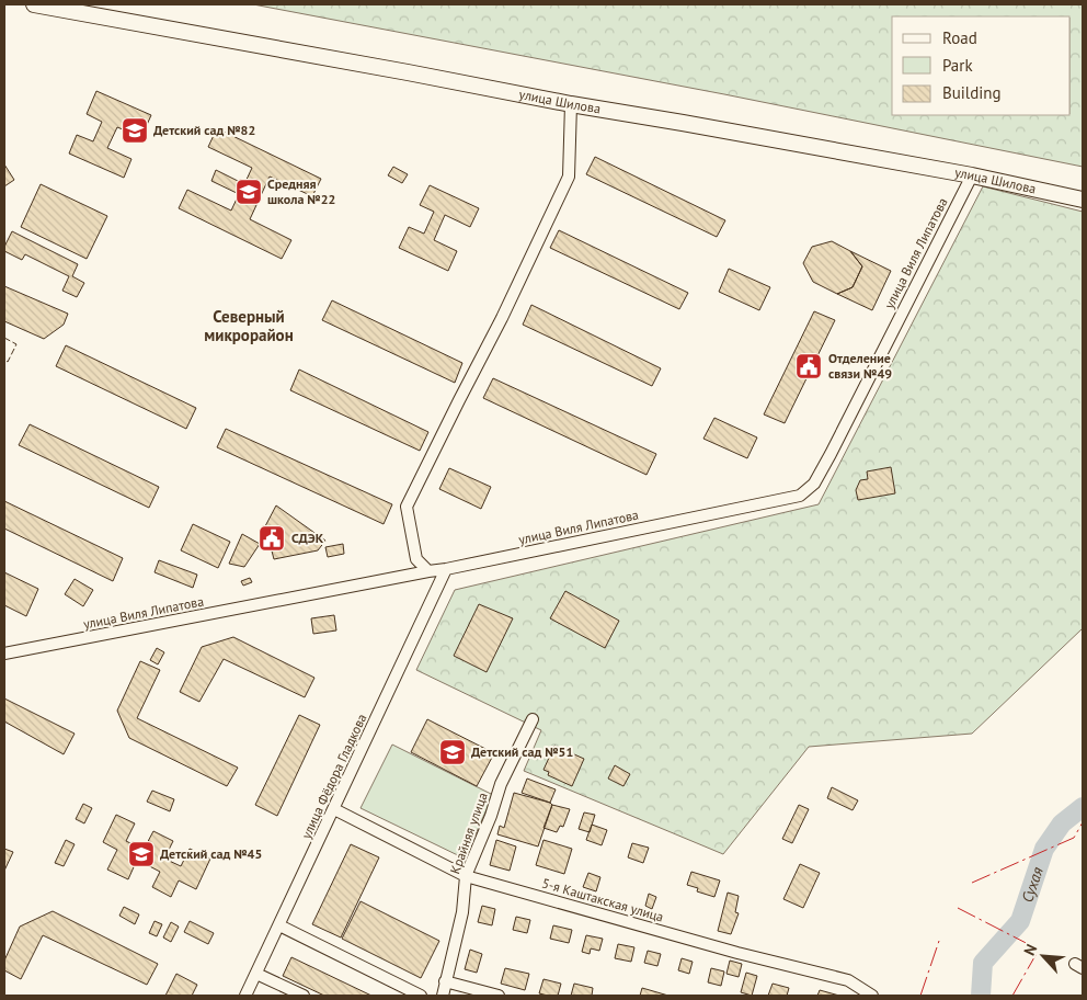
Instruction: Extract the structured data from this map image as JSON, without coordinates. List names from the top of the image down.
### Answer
{
  "streets": {
    "main road": ["улица Шилова"],
    "street": [
      "улица Виля Липатова",
      "улица Фёдора Гладкова",
      "Крайняя улица",
      "5-я Каштакская улица"
    ]
  },
  "crossings": [
    ["улица Шилова", "улица Виля Липатова"],
    ["улица Виля Липатова", "улица Фёдора Гладкова"],
    ["улица Фёдора Гладкова", "5-я Каштакская улица"],
    ["Крайняя улица", "5-я Каштакская улица"]
  ],
  "districts": ["Северный микрорайон"],
  "water": ["Сухая"],
  "places": {
    "school or university": [
      "Детский сад №82",
      "Средняя школа №22",
      "Детский сад №51",
      "Детский сад №45"
    ],
    "public building": ["Отделение связи №49", "СДЭК"]
  },
  "legend": ["Road", "Park", "Building"],
  "north": "top left"
}
